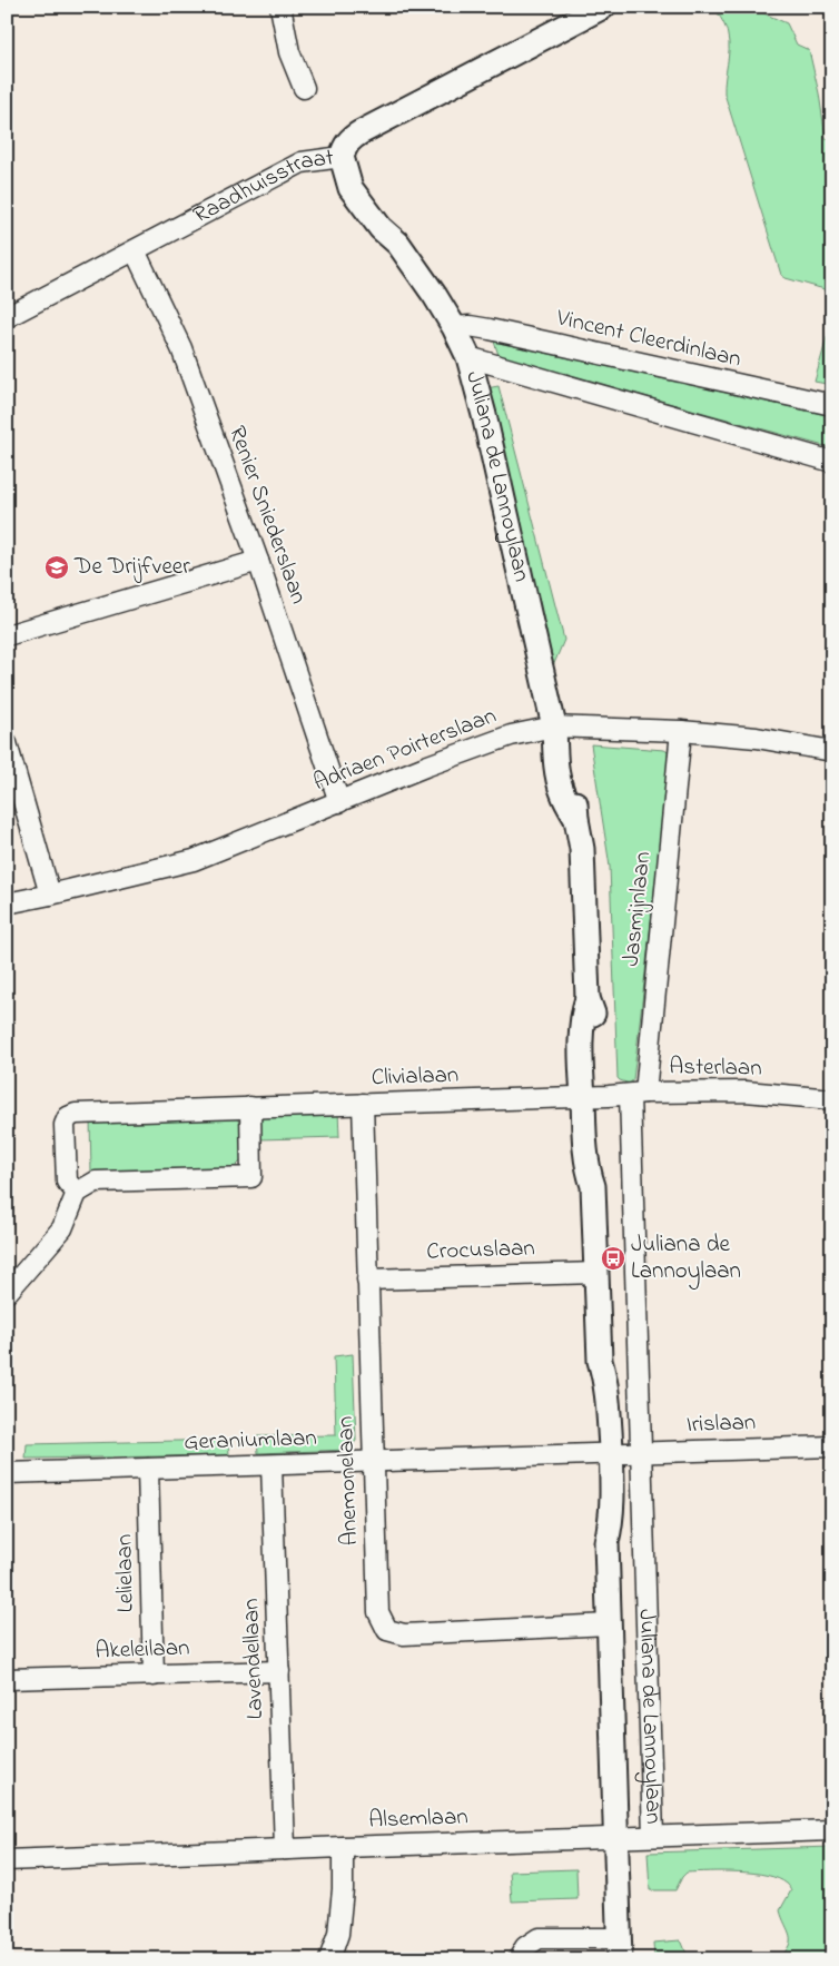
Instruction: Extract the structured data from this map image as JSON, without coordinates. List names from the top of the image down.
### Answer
{
  "streets": {
    "street": [
      "Raadhuisstraat",
      "Vincent Cleerdinlaan",
      "Juliana de Lannoylaan",
      "Renier Sniederslaan",
      "Adriaen Poirterslaan",
      "Jasmijnlaan",
      "Asterlaan",
      "Clivialaan",
      "Crocuslaan",
      "Irislaan",
      "Geraniumlaan",
      "Anemonelaan",
      "Lelielaan",
      "Akeleilaan",
      "Lavendellaan",
      "Alsemlaan"
    ]
  },
  "crossings": [
    ["Raadhuisstraat", "Juliana de Lannoylaan"],
    ["Raadhuisstraat", "Renier Sniederslaan"],
    ["Vincent Cleerdinlaan", "Juliana de Lannoylaan"],
    ["Juliana de Lannoylaan", "Adriaen Poirterslaan"],
    ["Juliana de Lannoylaan", "Jasmijnlaan"],
    ["Juliana de Lannoylaan", "Asterlaan"],
    ["Juliana de Lannoylaan", "Clivialaan"],
    ["Juliana de Lannoylaan", "Crocuslaan"],
    ["Juliana de Lannoylaan", "Irislaan"],
    ["Juliana de Lannoylaan", "Geraniumlaan"],
    ["Juliana de Lannoylaan", "Anemonelaan"],
    ["Juliana de Lannoylaan", "Alsemlaan"],
    ["Renier Sniederslaan", "Adriaen Poirterslaan"],
    ["Adriaen Poirterslaan", "Jasmijnlaan"],
    ["Jasmijnlaan", "Asterlaan"],
    ["Asterlaan", "Clivialaan"],
    ["Clivialaan", "Anemonelaan"],
    ["Crocuslaan", "Anemonelaan"],
    ["Irislaan", "Geraniumlaan"],
    ["Geraniumlaan", "Anemonelaan"],
    ["Geraniumlaan", "Lelielaan"],
    ["Geraniumlaan", "Lavendellaan"],
    ["Lelielaan", "Akeleilaan"],
    ["Akeleilaan", "Lavendellaan"],
    ["Lavendellaan", "Alsemlaan"]
  ],
  "places": {
    "school or university": ["De Drijfveer"],
    "bus stop": ["Juliana de Lannoylaan"]
  }
}
